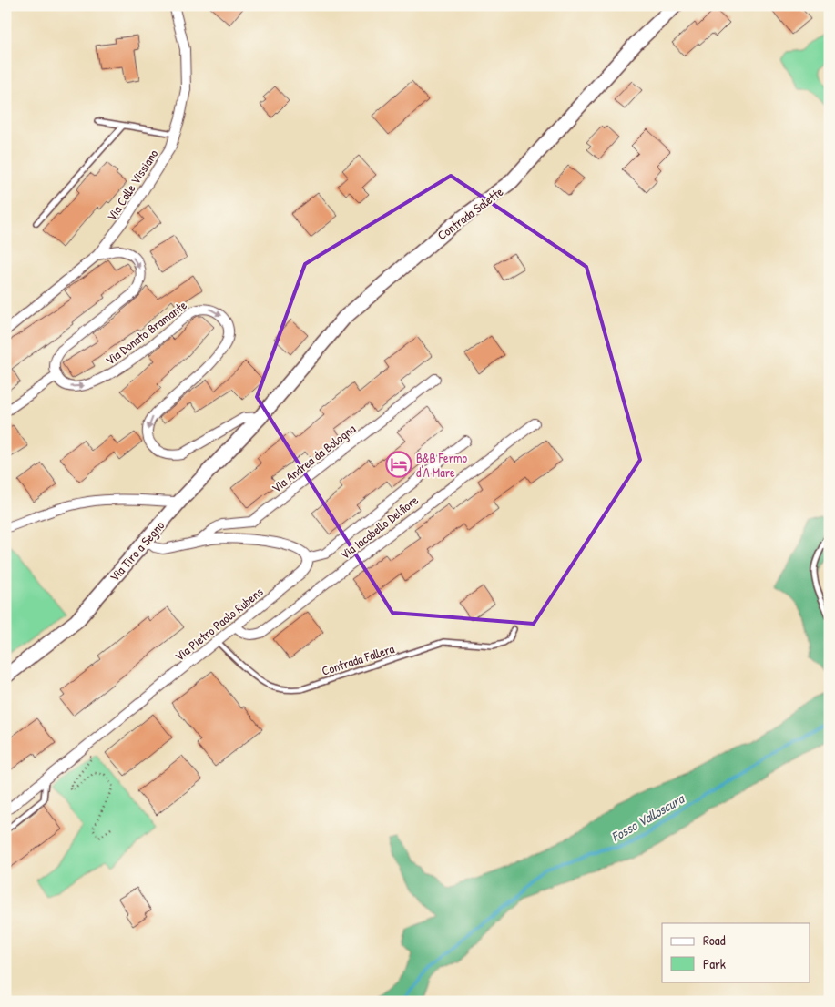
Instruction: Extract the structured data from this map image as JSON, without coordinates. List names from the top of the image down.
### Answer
{
  "streets": {
    "main road": ["Contrada Salette", "Via Tiro a Segno"],
    "street": [
      "Via Colle Vissiano",
      "Via Donato Bramante",
      "Via Andrea da Bologna",
      "Via Iacobello Delfiore",
      "Via Pietro Paolo Rubens"
    ],
    "lane": ["Contrada Fallera"]
  },
  "crossings": [
    ["Contrada Salette", "Via Donato Bramante"],
    ["Contrada Salette", "Via Tiro a Segno"],
    ["Via Donato Bramante", "Via Tiro a Segno"],
    ["Via Iacobello Delfiore", "Via Pietro Paolo Rubens"],
    ["Via Pietro Paolo Rubens", "Contrada Fallera"]
  ],
  "water": ["Fosso Valloscura"],
  "places": {
    "hotel": ["B&B Fermo d'A Mare"]
  },
  "legend": ["Road", "Park"]
}
